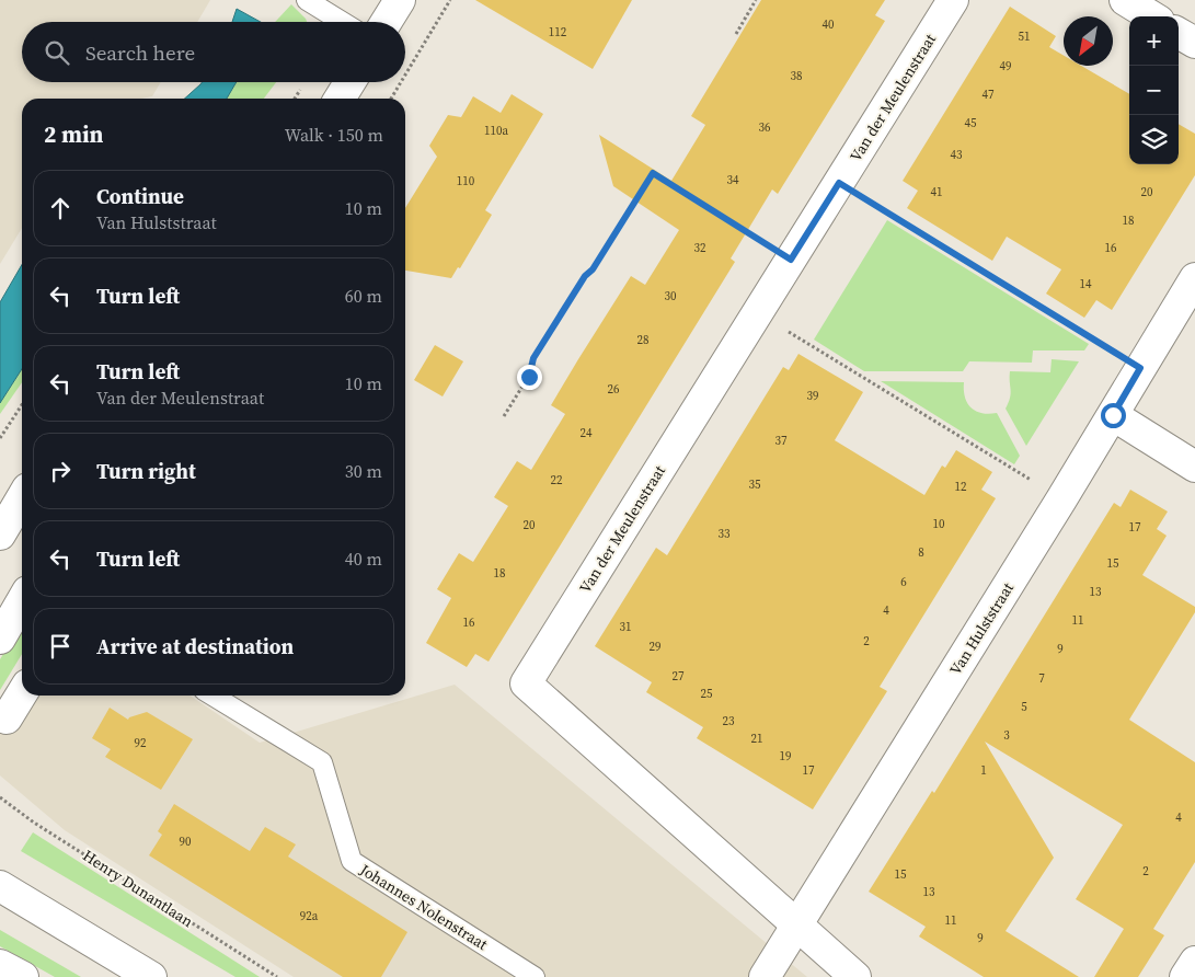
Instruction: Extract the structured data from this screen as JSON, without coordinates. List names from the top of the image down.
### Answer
{
  "streets": {
    "street": ["Van der Meulenstraat", "Van Hulststraat"],
    "lane": ["Johannes Nolenstraat"],
    "path": ["Henry Dunantlaan"]
  },
  "crossings": [
    ["Van der Meulenstraat", "Van Hulststraat"]
  ],
  "house_numbers": [
    "40",
    "112",
    "51",
    "49",
    "38",
    "47",
    "45",
    "36",
    "110a",
    "43",
    "34",
    "110",
    "41",
    "20",
    "18",
    "32",
    "16",
    "14",
    "30",
    "28",
    "26",
    "39",
    "24",
    "37",
    "22",
    "35",
    "12",
    "10",
    "20",
    "17",
    "33",
    "8",
    "15",
    "18",
    "6",
    "13",
    "4",
    "11",
    "16",
    "31",
    "2",
    "29",
    "9",
    "27",
    "7",
    "25",
    "5",
    "23",
    "3",
    "21",
    "92",
    "19",
    "17",
    "1",
    "4",
    "90",
    "2",
    "15",
    "13",
    "92a",
    "11",
    "9"
  ],
  "north": "bottom left",
  "page": {
    "map_buttons": ["+", "−"],
    "search": "Search here",
    "heading": ["2 min", "Walk · 150 m"],
    "list": [
      ["Continue", "Van Hulststraat", "10 m"],
      ["Turn left", "60 m"],
      ["Turn left", "Van der Meulenstraat", "10 m"],
      ["Turn right", "30 m"],
      ["Turn left", "40 m"],
      "Arrive at destination"
    ]
  }
}
